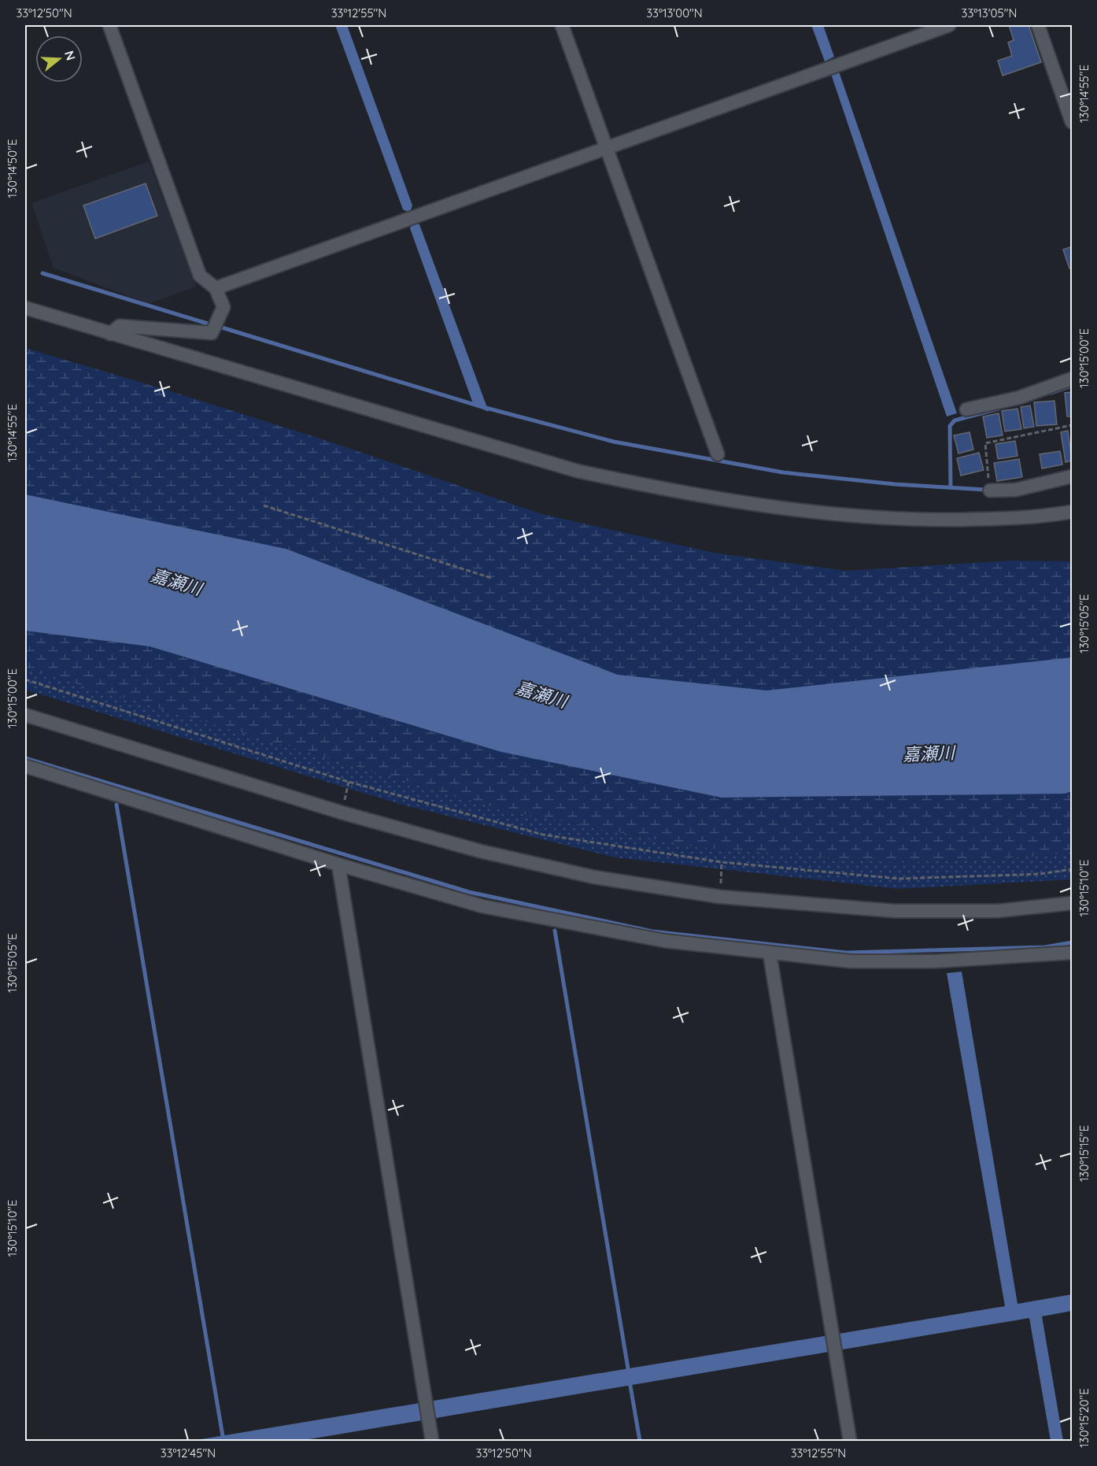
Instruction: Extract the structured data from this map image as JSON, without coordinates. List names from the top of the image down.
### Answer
{
  "water": ["嘉瀬川"],
  "north": "right",
  "coordinates": [
    "33°12'50\"N",
    "33°12'55\"N",
    "33°13'00\"N",
    "33°13'05\"N",
    "130°14'55\"E",
    "130°14'50\"E",
    "130°15'00\"E",
    "130°15'05\"E",
    "130°15'10\"E",
    "130°15'15\"E",
    "130°15'20\"E",
    "33°12'45\"N"
  ]
}
